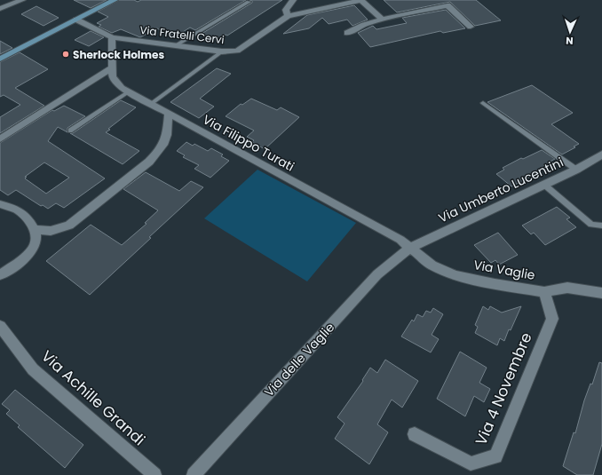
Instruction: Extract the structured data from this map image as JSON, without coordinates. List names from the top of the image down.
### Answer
{
  "streets": {
    "street": [
      "Via Fratelli Cervi",
      "Via Filippo Turati",
      "Via Umberto Lucentini",
      "Via Vaglie",
      "Via delle Vaglie",
      "Via 4 Novembre",
      "Via Achille Grandi"
    ]
  },
  "crossings": [
    ["Via Fratelli Cervi", "Via Filippo Turati"],
    ["Via Filippo Turati", "Via Umberto Lucentini"],
    ["Via Filippo Turati", "Via Vaglie"],
    ["Via Filippo Turati", "Via delle Vaglie"],
    ["Via Umberto Lucentini", "Via Vaglie"],
    ["Via Umberto Lucentini", "Via delle Vaglie"],
    ["Via Vaglie", "Via delle Vaglie"],
    ["Via Vaglie", "Via 4 Novembre"]
  ],
  "places": ["Sherlock Holmes"],
  "north": "bottom"
}
